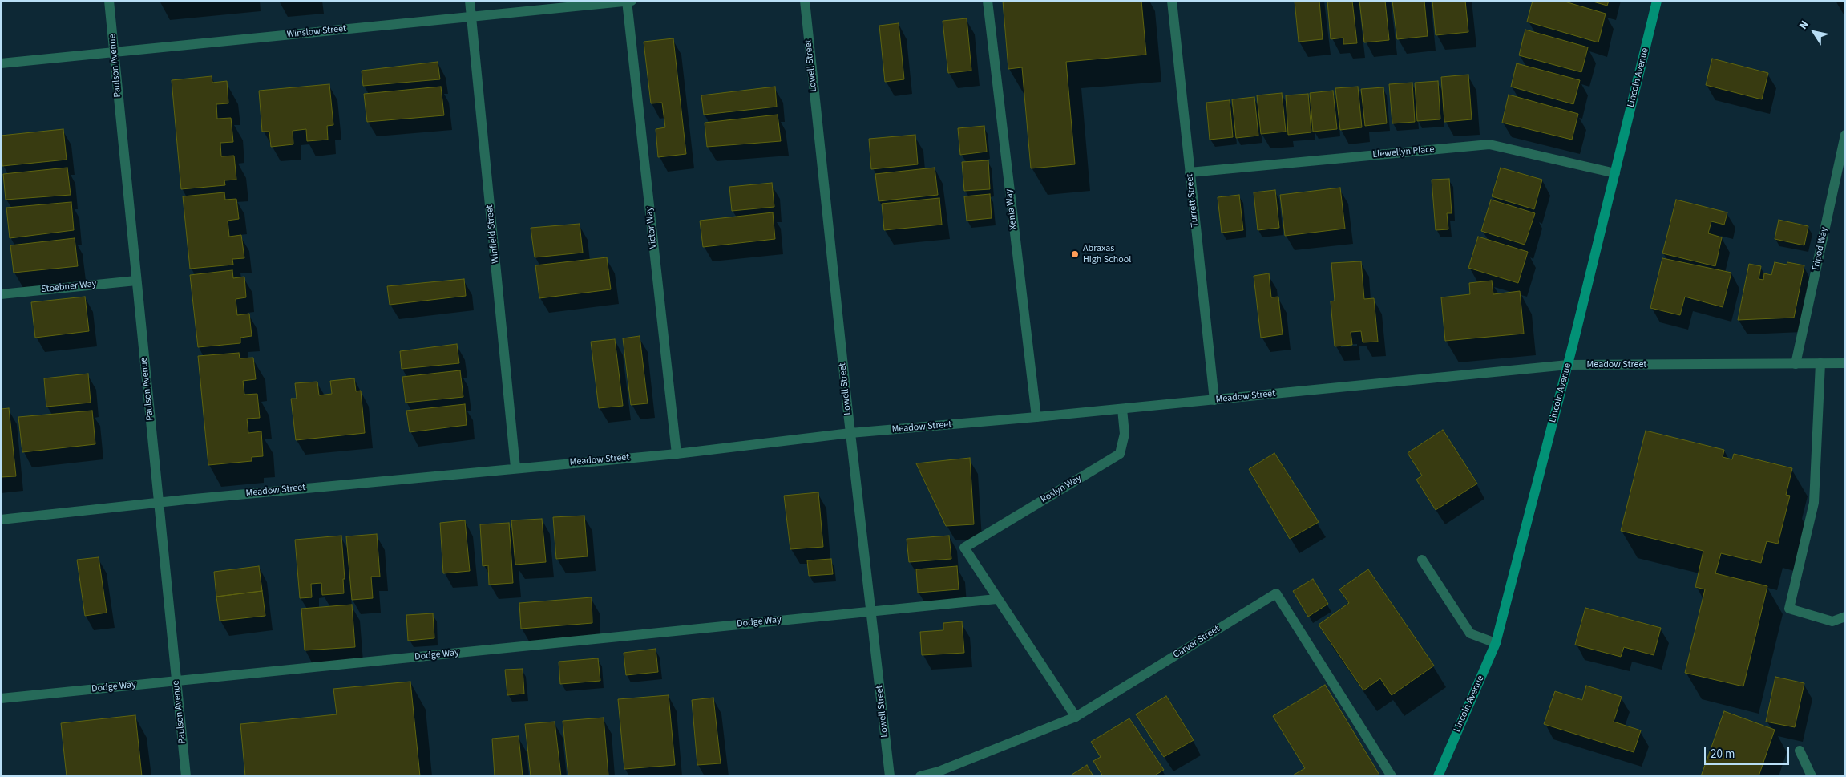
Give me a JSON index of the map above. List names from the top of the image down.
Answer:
{
  "streets": {
    "street": [
      "Winslow Street",
      "Paulson Avenue",
      "Lowell Street",
      "Lincoln Avenue",
      "Llewellyn Place",
      "Turrett Street",
      "Xenia Way",
      "Victor Way",
      "Winfield Street",
      "Tripod Way",
      "Stoebner Way",
      "Meadow Street",
      "Roslyn Way",
      "Dodge Way",
      "Carver Street"
    ]
  },
  "crossings": [
    ["Winslow Street", "Paulson Avenue"],
    ["Winslow Street", "Victor Way"],
    ["Winslow Street", "Winfield Street"],
    ["Paulson Avenue", "Stoebner Way"],
    ["Paulson Avenue", "Meadow Street"],
    ["Paulson Avenue", "Dodge Way"],
    ["Lowell Street", "Meadow Street"],
    ["Lowell Street", "Dodge Way"],
    ["Lincoln Avenue", "Llewellyn Place"],
    ["Lincoln Avenue", "Meadow Street"],
    ["Llewellyn Place", "Turrett Street"],
    ["Turrett Street", "Meadow Street"],
    ["Xenia Way", "Meadow Street"],
    ["Victor Way", "Meadow Street"],
    ["Winfield Street", "Meadow Street"],
    ["Tripod Way", "Meadow Street"],
    ["Meadow Street", "Roslyn Way"],
    ["Roslyn Way", "Dodge Way"]
  ],
  "places": ["Abraxas High School"],
  "scale_bar": "20 m",
  "north": "top left"
}
